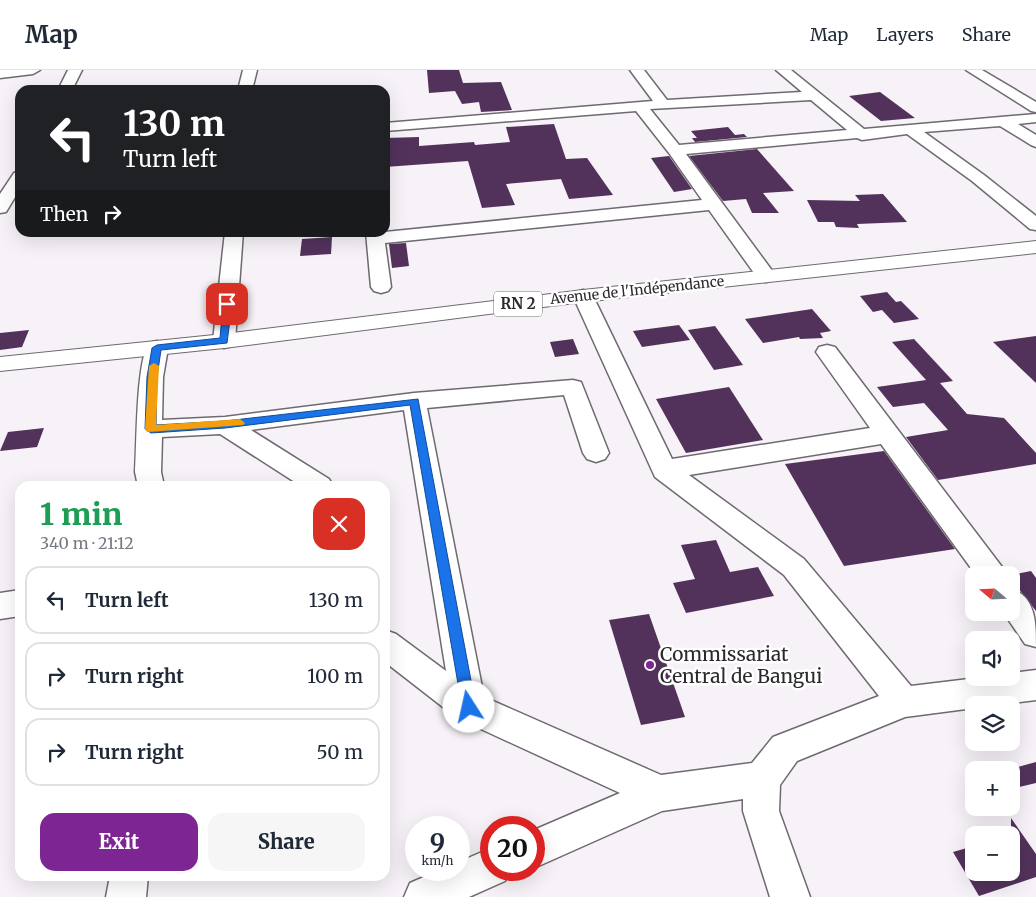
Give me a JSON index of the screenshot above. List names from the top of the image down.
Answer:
{
  "streets": {
    "main road": ["Avenue de l'Indépendance", "RN 2"]
  },
  "places": ["Commissariat Central de Bangui"],
  "north": "left",
  "page": {
    "header": "Map",
    "nav": ["Map", "Layers", "Share"],
    "turn": ["130 m", "Turn left"],
    "then": "Then",
    "heading": ["1 min", "340 m · 21:12"],
    "map_buttons": ["+", "−"],
    "list": [
      {
        "name": "Turn left",
        "value": "130 m"
      },
      {
        "name": "Turn right",
        "value": "100 m"
      },
      {
        "name": "Turn right",
        "value": "50 m"
      }
    ],
    "buttons": ["Exit", "Share"],
    "speed": "9 km/h",
    "limit": "20"
  }
}
